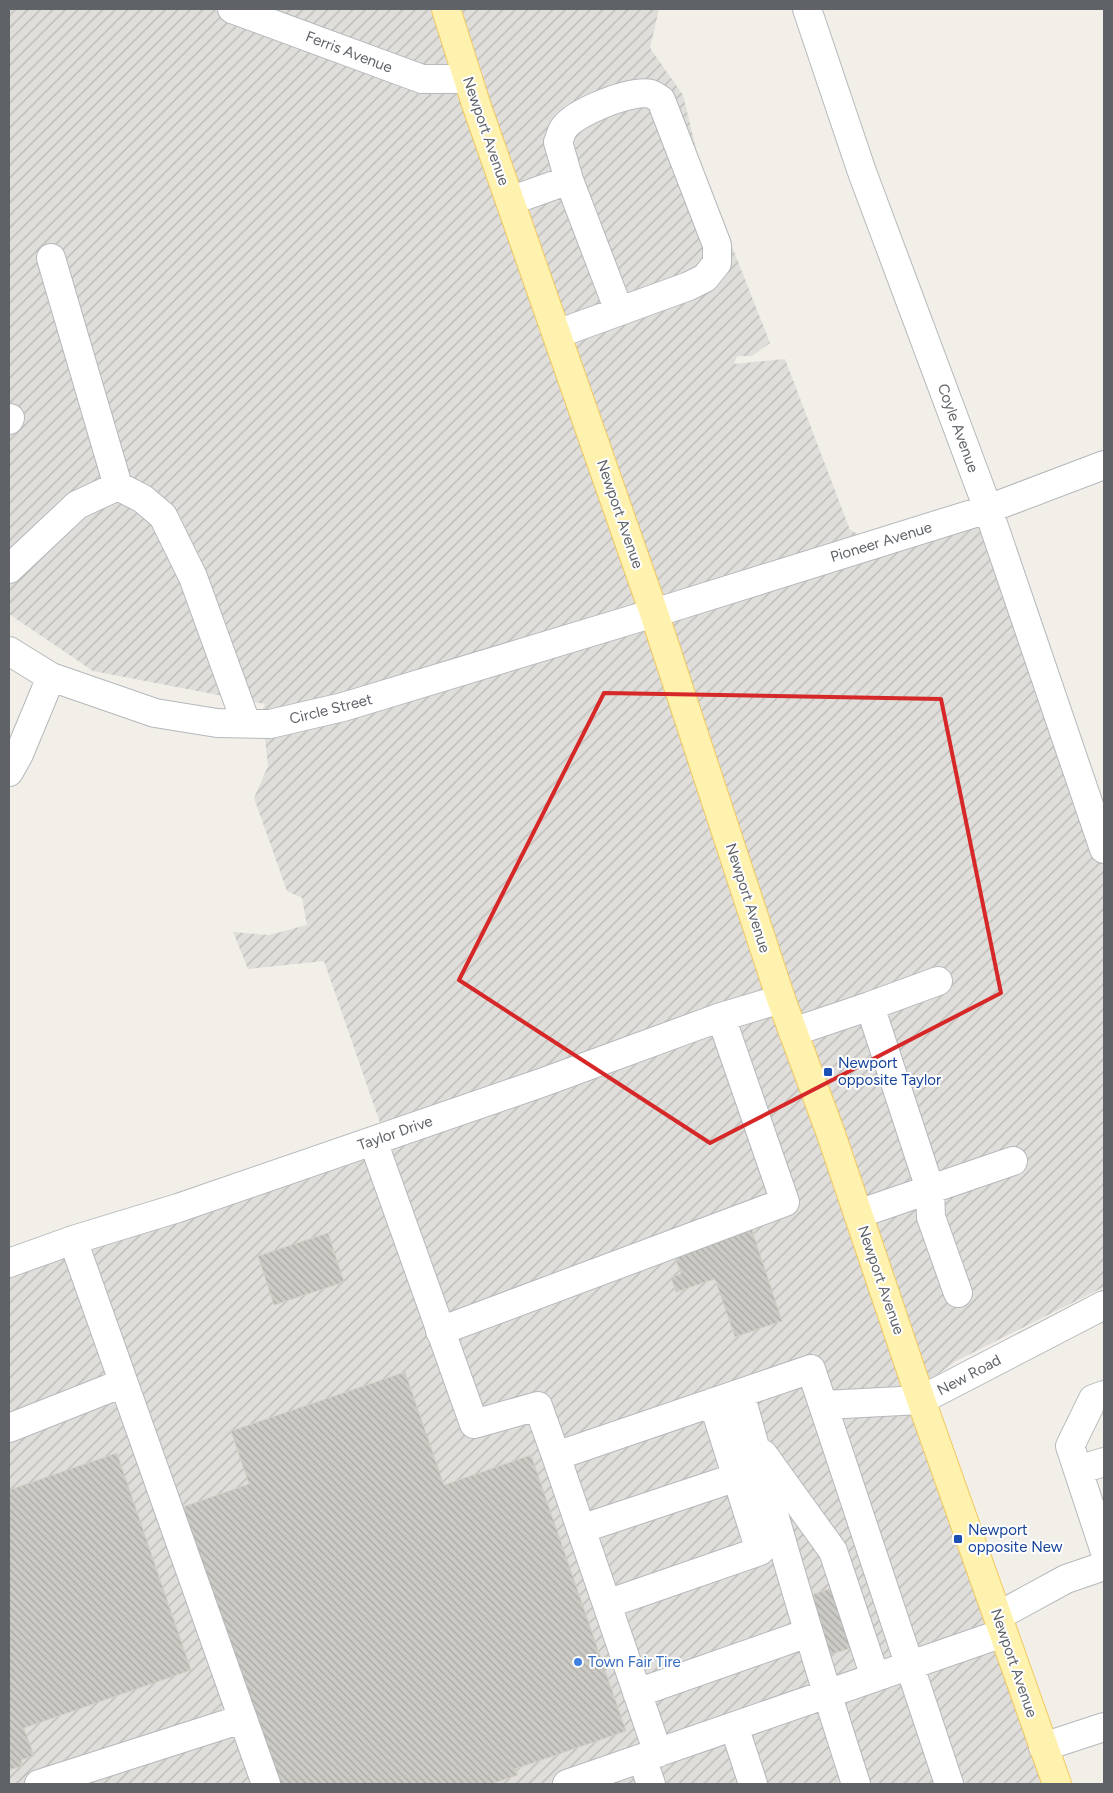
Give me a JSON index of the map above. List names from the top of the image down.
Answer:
{
  "streets": {
    "main road": ["Newport Avenue"],
    "street": [
      "Ferris Avenue",
      "Coyle Avenue",
      "Pioneer Avenue",
      "Circle Street",
      "Taylor Drive",
      "New Road"
    ]
  },
  "crossings": [
    ["Ferris Avenue", "Newport Avenue"],
    ["Newport Avenue", "Pioneer Avenue"],
    ["Newport Avenue", "Circle Street"],
    ["Newport Avenue", "Taylor Drive"],
    ["Newport Avenue", "New Road"],
    ["Coyle Avenue", "Pioneer Avenue"],
    ["Pioneer Avenue", "Circle Street"]
  ],
  "places": {
    "transit": ["Newport opposite Taylor", "Newport opposite New"],
    "other": ["Town Fair Tire"]
  }
}
